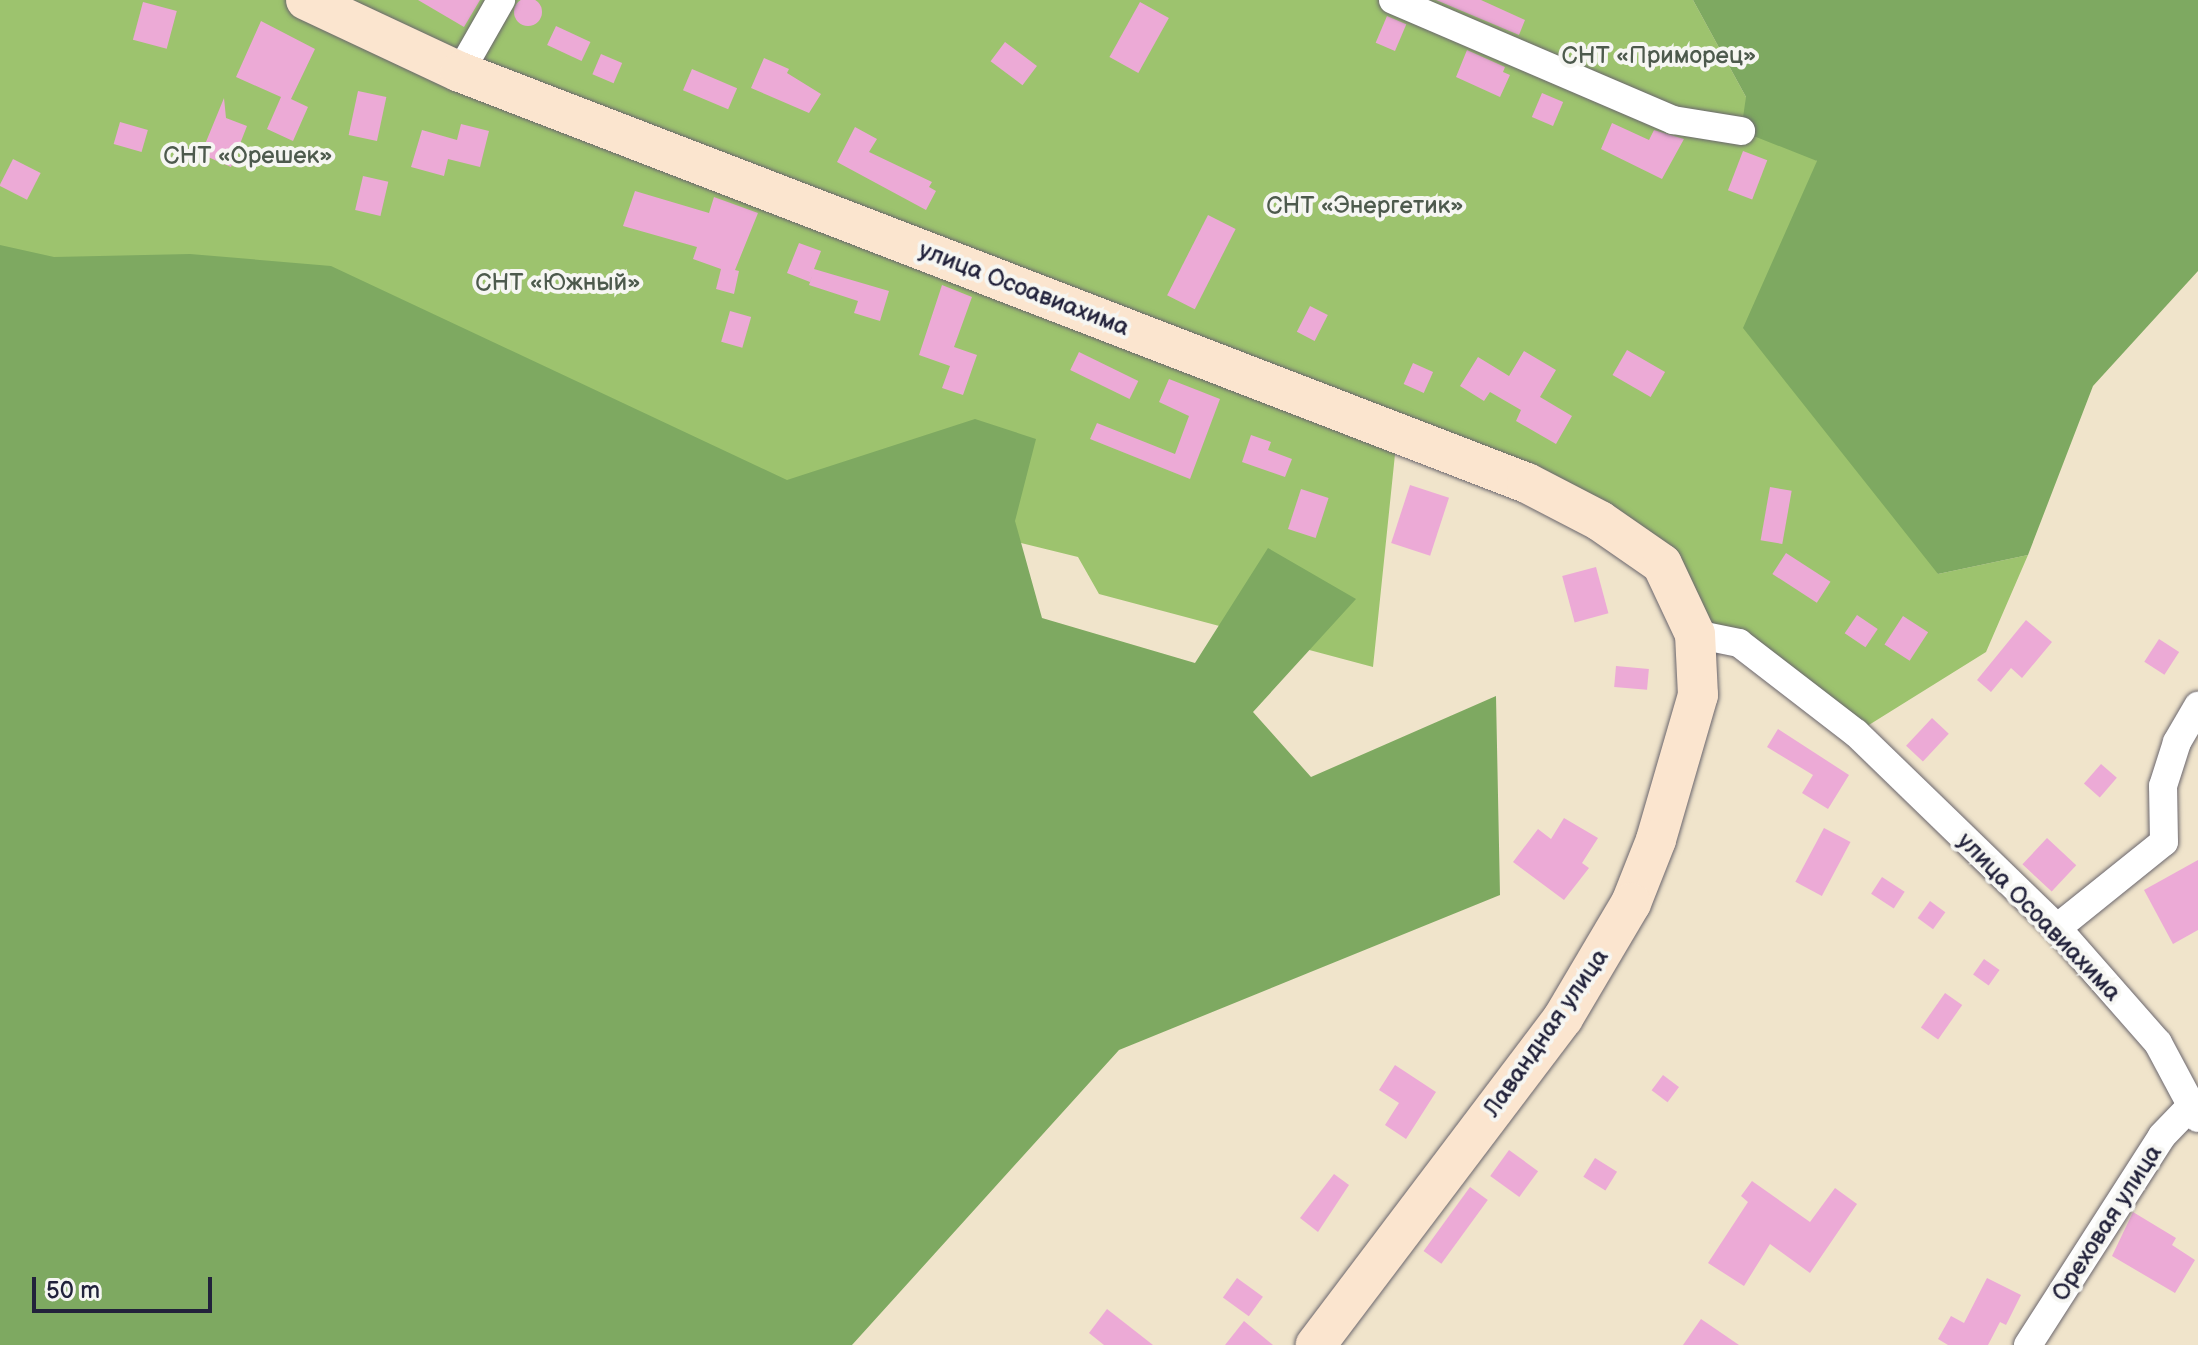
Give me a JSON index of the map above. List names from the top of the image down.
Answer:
{
  "streets": {
    "street": ["улица Осоавиахима", "Лавандная улица", "Ореховая улица"]
  },
  "crossings": [
    ["улица Осоавиахима", "Лавандная улица"],
    ["улица Осоавиахима", "Ореховая улица"]
  ],
  "parks": [
    "СНТ «Приморец»",
    "СНТ «Орешек»",
    "СНТ «Энергетик»",
    "СНТ «Южный»"
  ],
  "scale_bar": "50 m"
}
